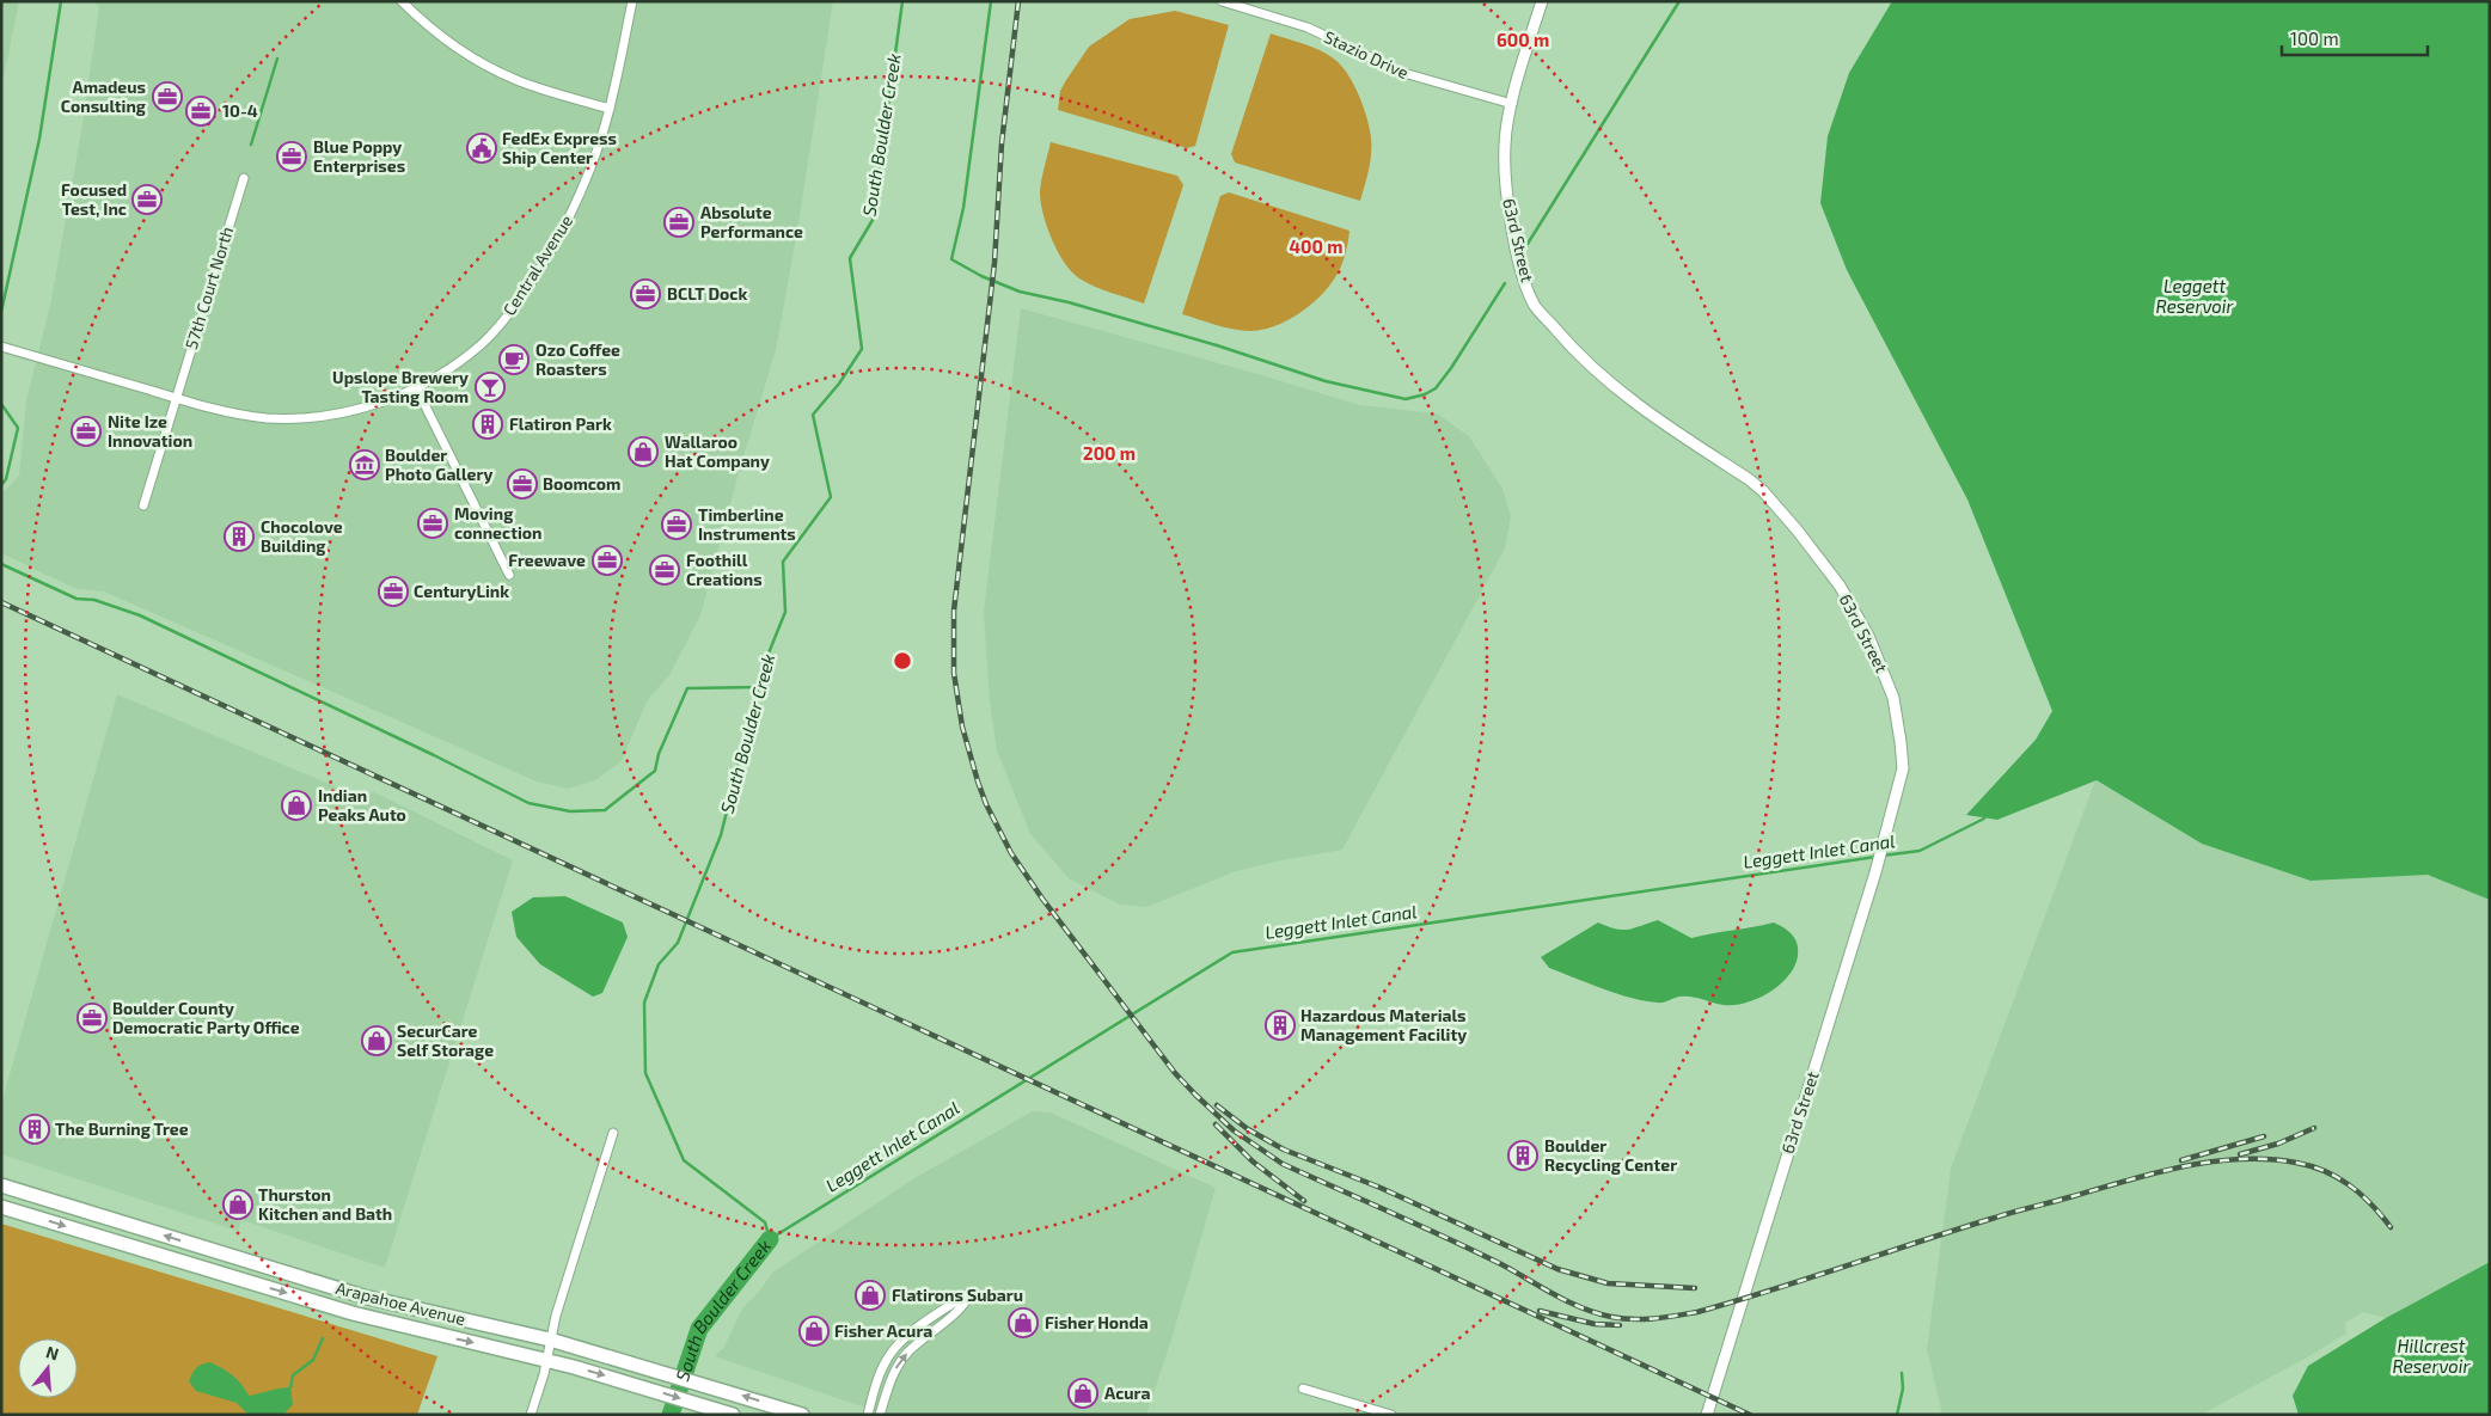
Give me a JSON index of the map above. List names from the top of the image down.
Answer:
{
  "streets": {
    "main road": ["Arapahoe Avenue"],
    "street": [
      "Stazio Drive",
      "63rd Street",
      "Central Avenue",
      "57th Court North"
    ]
  },
  "crossings": [
    ["Stazio Drive", "63rd Street"],
    ["Central Avenue", "57th Court North"]
  ],
  "water": [
    "South Boulder Creek",
    "Leggett Reservoir",
    "Leggett Inlet Canal",
    "Hillcrest Reservoir"
  ],
  "places": {
    "office": [
      "Amadeus Consulting",
      "10-4",
      "Blue Poppy Enterprises",
      "Focused Test, Inc",
      "Absolute Performance",
      "BCLT Dock",
      "Nite Ize Innovation",
      "Boomcom",
      "Moving connection",
      "Timberline Instruments",
      "Freewave",
      "Foothill Creations",
      "CenturyLink",
      "Boulder County Democratic Party Office"
    ],
    "public building": ["FedEx Express Ship Center"],
    "cafe": ["Ozo Coffee Roasters"],
    "bar": ["Upslope Brewery Tasting Room"],
    "building": [
      "Flatiron Park",
      "Chocolove Building",
      "Hazardous Materials Management Facility",
      "The Burning Tree",
      "Boulder Recycling Center"
    ],
    "shop": [
      "Wallaroo Hat Company",
      "Indian Peaks Auto",
      "SecurCare Self Storage",
      "Thurston Kitchen and Bath",
      "Flatirons Subaru",
      "Fisher Honda",
      "Fisher Acura",
      "Acura"
    ],
    "museum": ["Boulder Photo Gallery"]
  },
  "scale_bar": "100 m",
  "north": "top",
  "rings": ["600 m", "400 m", "200 m"]
}
